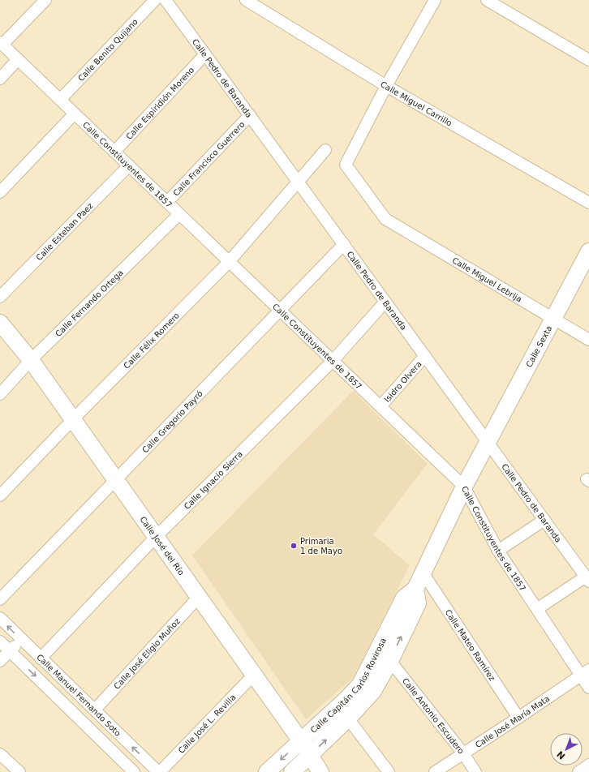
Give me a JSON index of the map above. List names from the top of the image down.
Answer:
{
  "streets": {
    "street": [
      "Calle Benito Quijano",
      "Calle Pedro de Baranda",
      "Calle Espiridión Moreno",
      "Calle Miguel Carrillo",
      "Calle Francisco Guerrero",
      "Calle Constituyentes de 1857",
      "Calle Esteban Paez",
      "Calle Miguel Lebrija",
      "Calle Fernando Ortega",
      "Calle Félix Romero",
      "Calle Sexta",
      "Isidro Olvera",
      "Calle Gregorio Payró",
      "Calle Ignacio Sierra",
      "Calle José del Río",
      "Calle Mateo Ramírez",
      "Calle José Eligio Muñoz",
      "Calle Capitán Carlos Rovirosa",
      "Calle Manuel Fernando Soto",
      "Calle Antonio Escudero",
      "Calle José María Mata",
      "Calle José L. Revilla"
    ]
  },
  "crossings": [
    ["Calle Benito Quijano", "Calle Constituyentes de 1857"],
    ["Calle Pedro de Baranda", "Calle Espiridión Moreno"],
    ["Calle Pedro de Baranda", "Calle Francisco Guerrero"],
    ["Calle Pedro de Baranda", "Calle Félix Romero"],
    ["Calle Pedro de Baranda", "Calle Sexta"],
    ["Calle Pedro de Baranda", "Isidro Olvera"],
    ["Calle Pedro de Baranda", "Calle Gregorio Payró"],
    ["Calle Pedro de Baranda", "Calle Ignacio Sierra"],
    ["Calle Pedro de Baranda", "Calle Capitán Carlos Rovirosa"],
    ["Calle Espiridión Moreno", "Calle Constituyentes de 1857"],
    ["Calle Miguel Carrillo", "Calle Miguel Lebrija"],
    ["Calle Francisco Guerrero", "Calle Constituyentes de 1857"],
    ["Calle Constituyentes de 1857", "Calle Esteban Paez"],
    ["Calle Constituyentes de 1857", "Calle Fernando Ortega"],
    ["Calle Constituyentes de 1857", "Calle Félix Romero"],
    ["Calle Constituyentes de 1857", "Isidro Olvera"],
    ["Calle Constituyentes de 1857", "Calle Gregorio Payró"],
    ["Calle Constituyentes de 1857", "Calle Ignacio Sierra"],
    ["Calle Constituyentes de 1857", "Calle Capitán Carlos Rovirosa"],
    ["Calle Constituyentes de 1857", "Calle José María Mata"],
    ["Calle Miguel Lebrija", "Calle Sexta"],
    ["Calle Fernando Ortega", "Calle José del Río"],
    ["Calle Félix Romero", "Calle José del Río"],
    ["Calle Sexta", "Calle Capitán Carlos Rovirosa"],
    ["Calle Gregorio Payró", "Calle José del Río"],
    ["Calle Ignacio Sierra", "Calle José del Río"],
    ["Calle Ignacio Sierra", "Calle Manuel Fernando Soto"],
    ["Calle José del Río", "Calle José Eligio Muñoz"],
    ["Calle José del Río", "Calle Capitán Carlos Rovirosa"],
    ["Calle José del Río", "Calle José L. Revilla"],
    ["Calle Mateo Ramírez", "Calle Capitán Carlos Rovirosa"],
    ["Calle Mateo Ramírez", "Calle José María Mata"],
    ["Calle José Eligio Muñoz", "Calle Manuel Fernando Soto"],
    ["Calle Capitán Carlos Rovirosa", "Calle Antonio Escudero"],
    ["Calle Manuel Fernando Soto", "Calle José L. Revilla"],
    ["Calle Antonio Escudero", "Calle José María Mata"]
  ],
  "places": ["Primaria 1 de Mayo"],
  "north": "bottom left"
}
